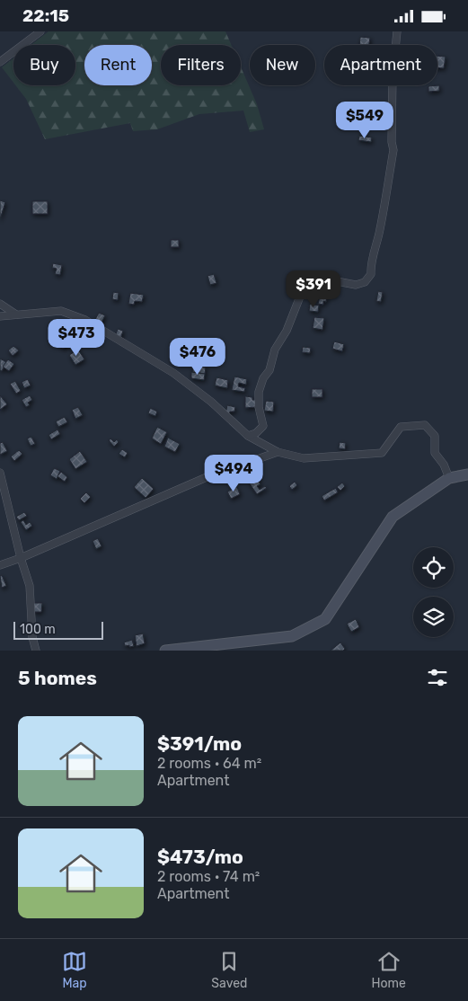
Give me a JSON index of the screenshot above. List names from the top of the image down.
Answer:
{
  "scale_bar": "100 m",
  "page": {
    "status": "22:15",
    "chip": [
      "Buy",
      "Rent",
      "Filters",
      "New",
      "Apartment"
    ],
    "price": [
      "$549",
      "$391",
      "$473",
      "$476",
      "$494"
    ],
    "scale": "100 m",
    "heading": "5 homes",
    "list": [
      {
        "name": "$391/mo",
        "note": "2 rooms · 64 m² · Apartment"
      },
      {
        "name": "$473/mo",
        "note": "2 rooms · 74 m² · Apartment"
      }
    ],
    "tabs": ["Map", "Saved", "Home"]
  }
}
